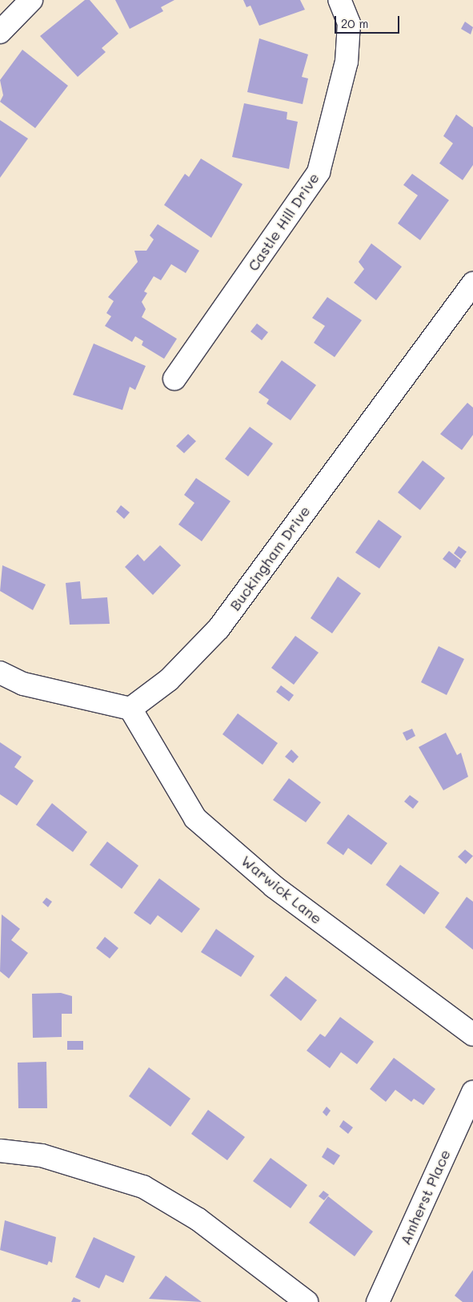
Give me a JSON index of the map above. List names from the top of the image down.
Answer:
{
  "streets": {
    "street": [
      "Castle Hill Drive",
      "Buckingham Drive",
      "Warwick Lane",
      "Amherst Place"
    ]
  },
  "crossings": [
    ["Buckingham Drive", "Warwick Lane"]
  ],
  "scale_bar": "20 m"
}
